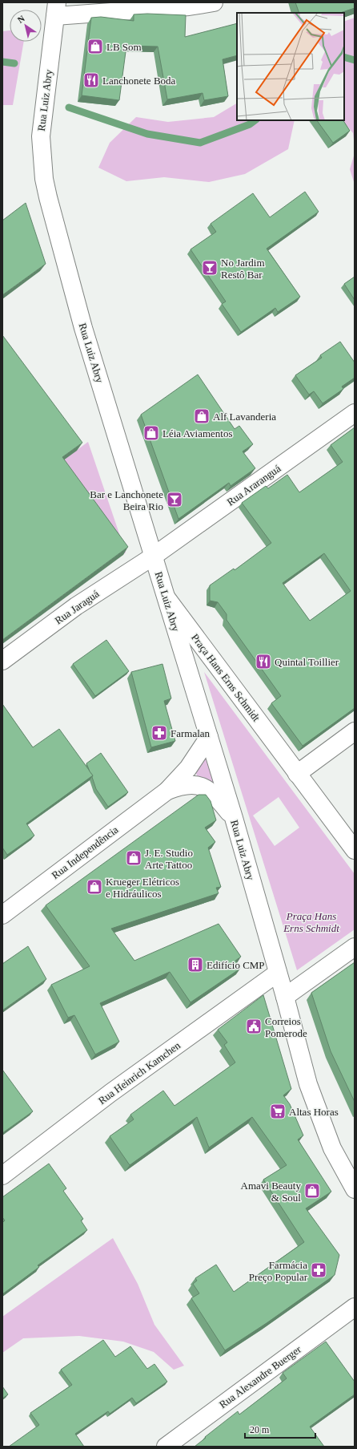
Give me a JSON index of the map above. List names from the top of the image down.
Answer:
{
  "streets": {
    "street": [
      "Rua Luiz Abry",
      "Rua Araranguá",
      "Rua Jaraguá",
      "Praça Hans Erns Schmidt",
      "Rua Independência",
      "Rua Heinrich Kamchen",
      "Rua Alexandre Buerger"
    ]
  },
  "crossings": [
    ["Rua Luiz Abry", "Rua Araranguá"],
    ["Rua Luiz Abry", "Rua Jaraguá"],
    ["Rua Luiz Abry", "Praça Hans Erns Schmidt"],
    ["Rua Luiz Abry", "Rua Independência"],
    ["Rua Luiz Abry", "Rua Heinrich Kamchen"],
    ["Rua Araranguá", "Rua Jaraguá"]
  ],
  "parks": ["Praça Hans Erns Schmidt"],
  "places": {
    "shop": [
      "LB Som",
      "Alf Lavanderia",
      "Léia Aviamentos",
      "J. E. Studio Arte Tattoo",
      "Krueger Elétricos e Hidráulicos",
      "Amavi Beauty & Soul"
    ],
    "restaurant": ["Lanchonete Boda", "Quintal Toillier"],
    "bar": ["No Jardim Restô Bar", "Bar e Lanchonete Beira Rio"],
    "pharmacy": ["Farmalan", "Farmácia Preço Popular"],
    "building": ["Edifício CMP"],
    "public building": ["Correios Pomerode"],
    "supermarket": ["Altas Horas"]
  },
  "scale_bar": "20 m",
  "north": "top left"
}
